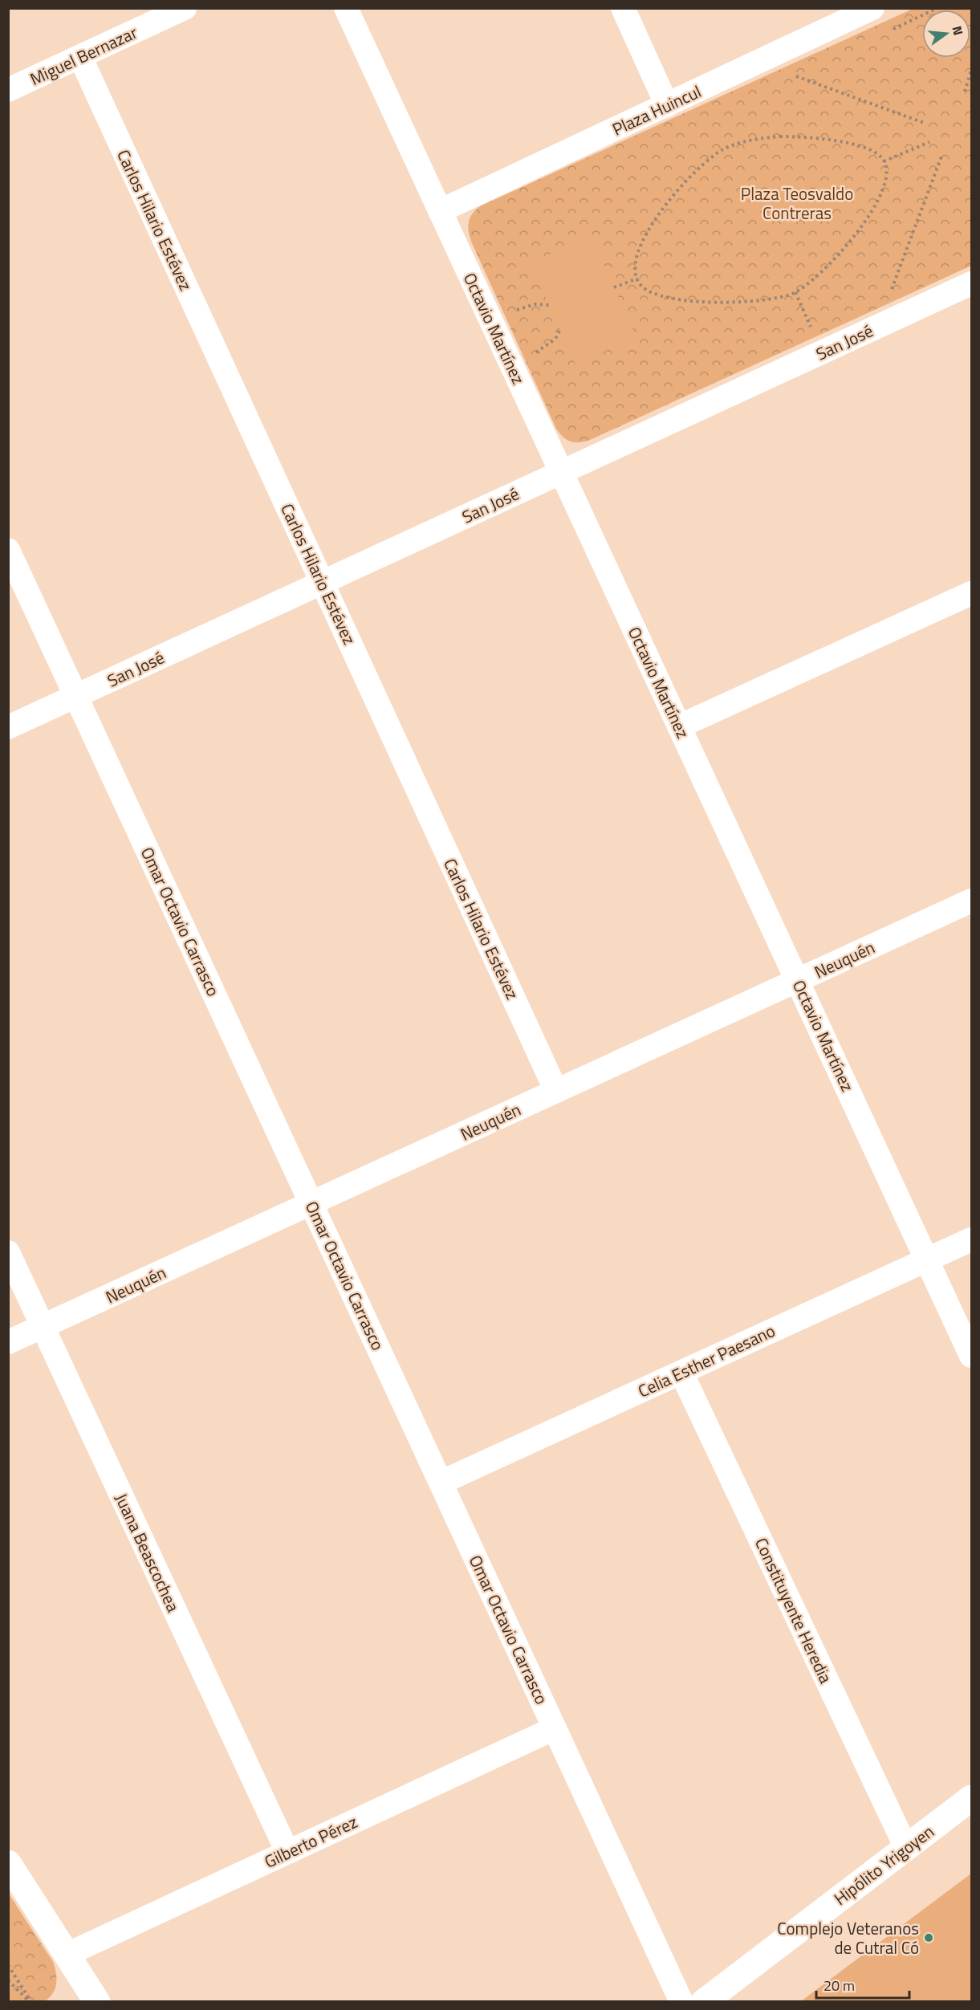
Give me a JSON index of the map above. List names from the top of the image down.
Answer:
{
  "streets": {
    "street": [
      "Miguel Bernazar",
      "Plaza Huincul",
      "Carlos Hilario Estévez",
      "Octavio Martínez",
      "San José",
      "Omar Octavio Carrasco",
      "Neuquén",
      "Celia Esther Paesano",
      "Juana Beascochea",
      "Constituyente Heredia",
      "Gilberto Pérez",
      "Hipólito Yrigoyen"
    ]
  },
  "crossings": [
    ["Miguel Bernazar", "Carlos Hilario Estévez"],
    ["Plaza Huincul", "Octavio Martínez"],
    ["Carlos Hilario Estévez", "San José"],
    ["Carlos Hilario Estévez", "Neuquén"],
    ["Octavio Martínez", "San José"],
    ["Octavio Martínez", "Neuquén"],
    ["Octavio Martínez", "Celia Esther Paesano"],
    ["San José", "Omar Octavio Carrasco"],
    ["Omar Octavio Carrasco", "Neuquén"],
    ["Omar Octavio Carrasco", "Celia Esther Paesano"],
    ["Omar Octavio Carrasco", "Gilberto Pérez"],
    ["Neuquén", "Juana Beascochea"],
    ["Celia Esther Paesano", "Constituyente Heredia"],
    ["Juana Beascochea", "Gilberto Pérez"],
    ["Constituyente Heredia", "Hipólito Yrigoyen"]
  ],
  "parks": ["Plaza Teosvaldo Contreras"],
  "places": ["Complejo Veteranos de Cutral Có"],
  "scale_bar": "20 m",
  "north": "right"
}
